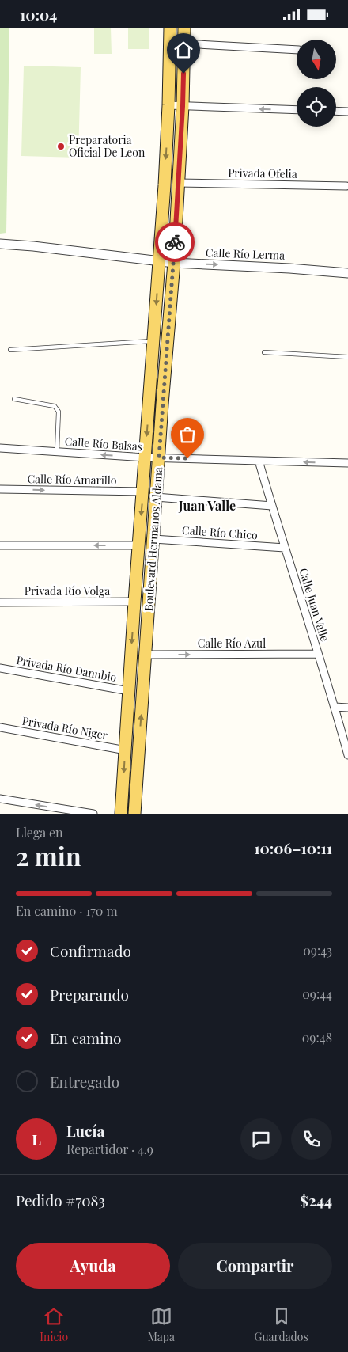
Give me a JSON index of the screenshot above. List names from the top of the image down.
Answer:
{
  "streets": {
    "main road": ["Boulevard Hermanos Aldama"],
    "street": [
      "Privada Ofelia",
      "Calle Río Lerma",
      "Calle Río Balsas",
      "Calle Río Amarillo",
      "Calle Río Chico",
      "Privada Río Volga",
      "Calle Juan Valle",
      "Calle Río Azul",
      "Privada Río Danubio",
      "Privada Río Niger"
    ]
  },
  "crossings": [
    ["Privada Ofelia", "Boulevard Hermanos Aldama"],
    ["Calle Río Lerma", "Boulevard Hermanos Aldama"],
    ["Calle Río Balsas", "Boulevard Hermanos Aldama"],
    ["Calle Río Balsas", "Calle Juan Valle"],
    ["Calle Río Amarillo", "Boulevard Hermanos Aldama"],
    ["Calle Río Chico", "Boulevard Hermanos Aldama"],
    ["Calle Río Chico", "Calle Juan Valle"],
    ["Boulevard Hermanos Aldama", "Privada Río Volga"],
    ["Boulevard Hermanos Aldama", "Calle Río Azul"],
    ["Boulevard Hermanos Aldama", "Privada Río Danubio"],
    ["Boulevard Hermanos Aldama", "Privada Río Niger"],
    ["Calle Juan Valle", "Calle Río Azul"]
  ],
  "one_way": ["Calle Río Lerma", "Calle Río Balsas", "Calle Río Azul"],
  "districts": ["Juan Valle"],
  "places": ["Preparatoria Oficial De Leon"],
  "north": "bottom",
  "page": {
    "status": "10:04",
    "heading": ["2 min", "Llega en", "10:06–10:11"],
    "panel": [
      "Lucía",
      "Repartidor · 4.9",
      "Pedido #7083",
      "$244"
    ],
    "bar": "En camino · 170 m",
    "list": [
      ["Confirmado", "09:43"],
      ["Preparando", "09:44"],
      ["En camino", "09:48"],
      "Entregado"
    ],
    "round": "L",
    "buttons": ["Ayuda", "Compartir"],
    "tabs": ["Inicio", "Mapa", "Guardados"]
  }
}
